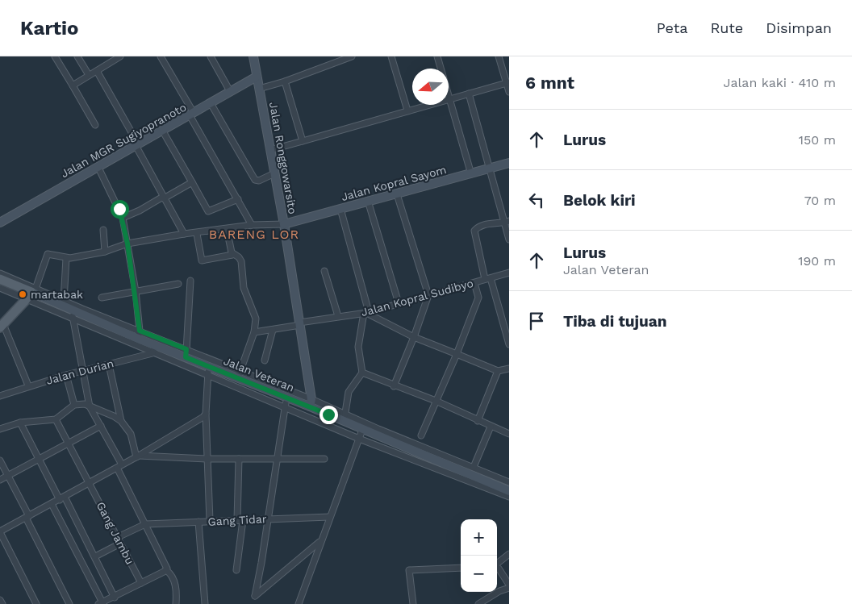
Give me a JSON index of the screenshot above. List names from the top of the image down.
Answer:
{
  "streets": {
    "main road": ["Jalan Veteran"],
    "street": [
      "Jalan MGR Sugiyopranoto",
      "Jalan Ronggowarsito",
      "Jalan Kopral Sayom",
      "Jalan Kopral Sudibyo",
      "Jalan Durian",
      "Gang Tidar",
      "Gang Jambu"
    ]
  },
  "crossings": [
    ["Jalan MGR Sugiyopranoto", "Jalan Ronggowarsito"],
    ["Jalan Ronggowarsito", "Jalan Kopral Sayom"],
    ["Jalan Ronggowarsito", "Jalan Kopral Sudibyo"],
    ["Jalan Ronggowarsito", "Jalan Veteran"],
    ["Jalan Durian", "Jalan Veteran"]
  ],
  "districts": ["BARENG LOR"],
  "places": ["martabak"],
  "north": "left",
  "page": {
    "header": "Kartio",
    "nav": ["Peta", "Rute", "Disimpan"],
    "heading": ["6 mnt", "Jalan kaki · 410 m"],
    "list": [
      ["Lurus", "150 m"],
      ["Belok kiri", "70 m"],
      ["Lurus", "Jalan Veteran", "190 m"],
      "Tiba di tujuan"
    ],
    "map_buttons": ["+", "−"]
  }
}
